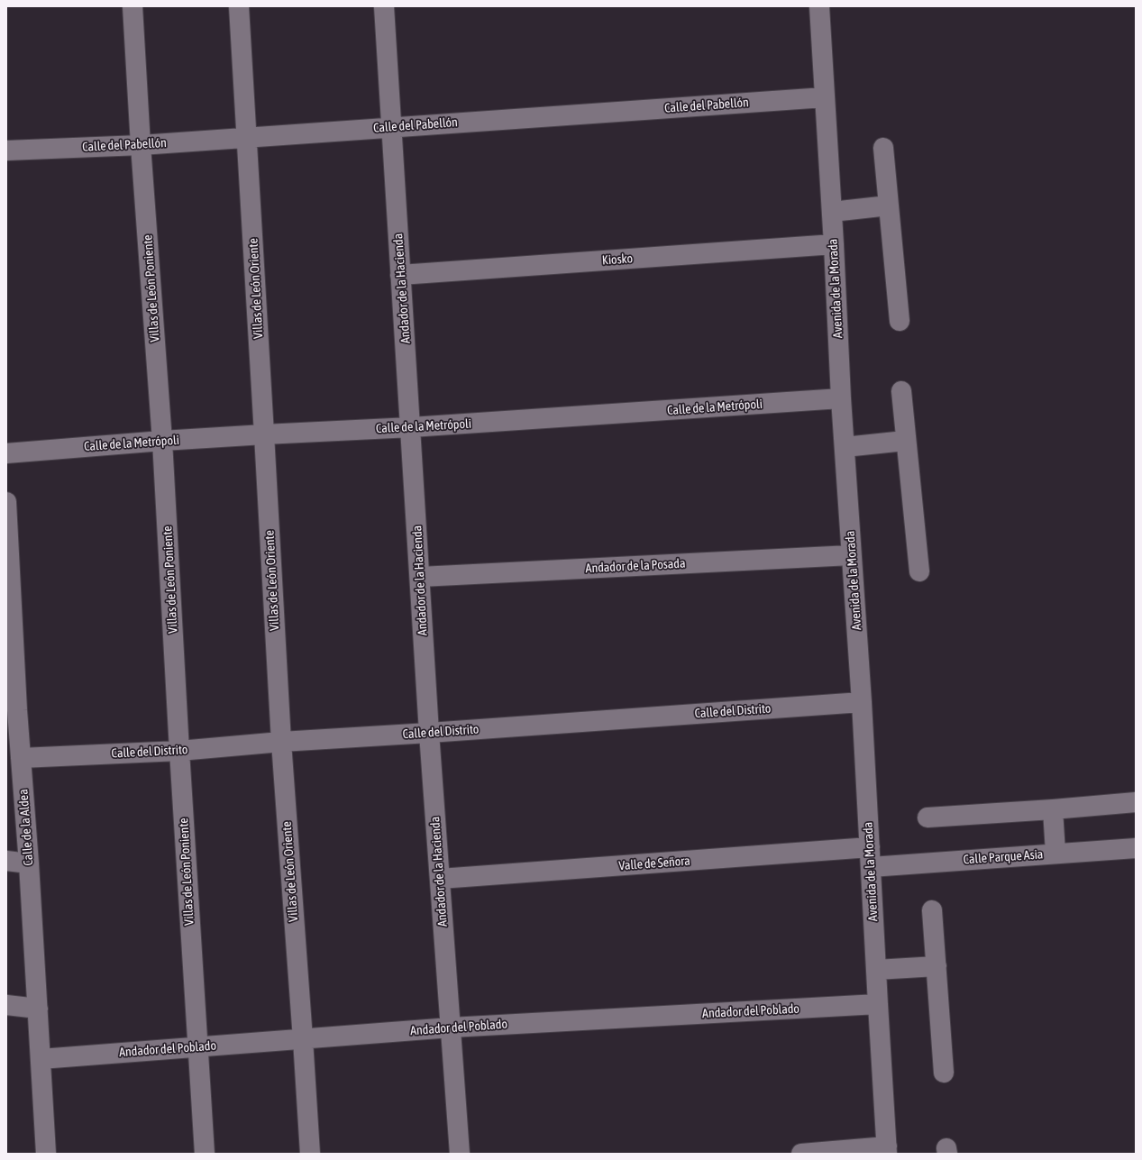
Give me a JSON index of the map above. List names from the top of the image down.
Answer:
{
  "streets": {
    "street": [
      "Calle del Pabellón",
      "Kiosko",
      "Villas de León Poniente",
      "Villas de León Oriente",
      "Andador de la Hacienda",
      "Avenida de la Morada",
      "Calle de la Metrópoli",
      "Andador de la Posada",
      "Calle del Distrito",
      "Calle de la Aldea",
      "Calle Parque Asia",
      "Valle de Señora",
      "Andador del Poblado"
    ]
  },
  "crossings": [
    ["Calle del Pabellón", "Villas de León Poniente"],
    ["Calle del Pabellón", "Villas de León Oriente"],
    ["Calle del Pabellón", "Andador de la Hacienda"],
    ["Calle del Pabellón", "Avenida de la Morada"],
    ["Kiosko", "Andador de la Hacienda"],
    ["Kiosko", "Avenida de la Morada"],
    ["Villas de León Poniente", "Calle de la Metrópoli"],
    ["Villas de León Poniente", "Calle del Distrito"],
    ["Villas de León Poniente", "Andador del Poblado"],
    ["Villas de León Oriente", "Calle de la Metrópoli"],
    ["Villas de León Oriente", "Calle del Distrito"],
    ["Villas de León Oriente", "Andador del Poblado"],
    ["Andador de la Hacienda", "Calle de la Metrópoli"],
    ["Andador de la Hacienda", "Andador de la Posada"],
    ["Andador de la Hacienda", "Calle del Distrito"],
    ["Andador de la Hacienda", "Valle de Señora"],
    ["Andador de la Hacienda", "Andador del Poblado"],
    ["Avenida de la Morada", "Calle de la Metrópoli"],
    ["Avenida de la Morada", "Andador de la Posada"],
    ["Avenida de la Morada", "Calle del Distrito"],
    ["Avenida de la Morada", "Calle Parque Asia"],
    ["Avenida de la Morada", "Valle de Señora"],
    ["Avenida de la Morada", "Andador del Poblado"],
    ["Calle del Distrito", "Calle de la Aldea"],
    ["Calle de la Aldea", "Andador del Poblado"]
  ]
}
